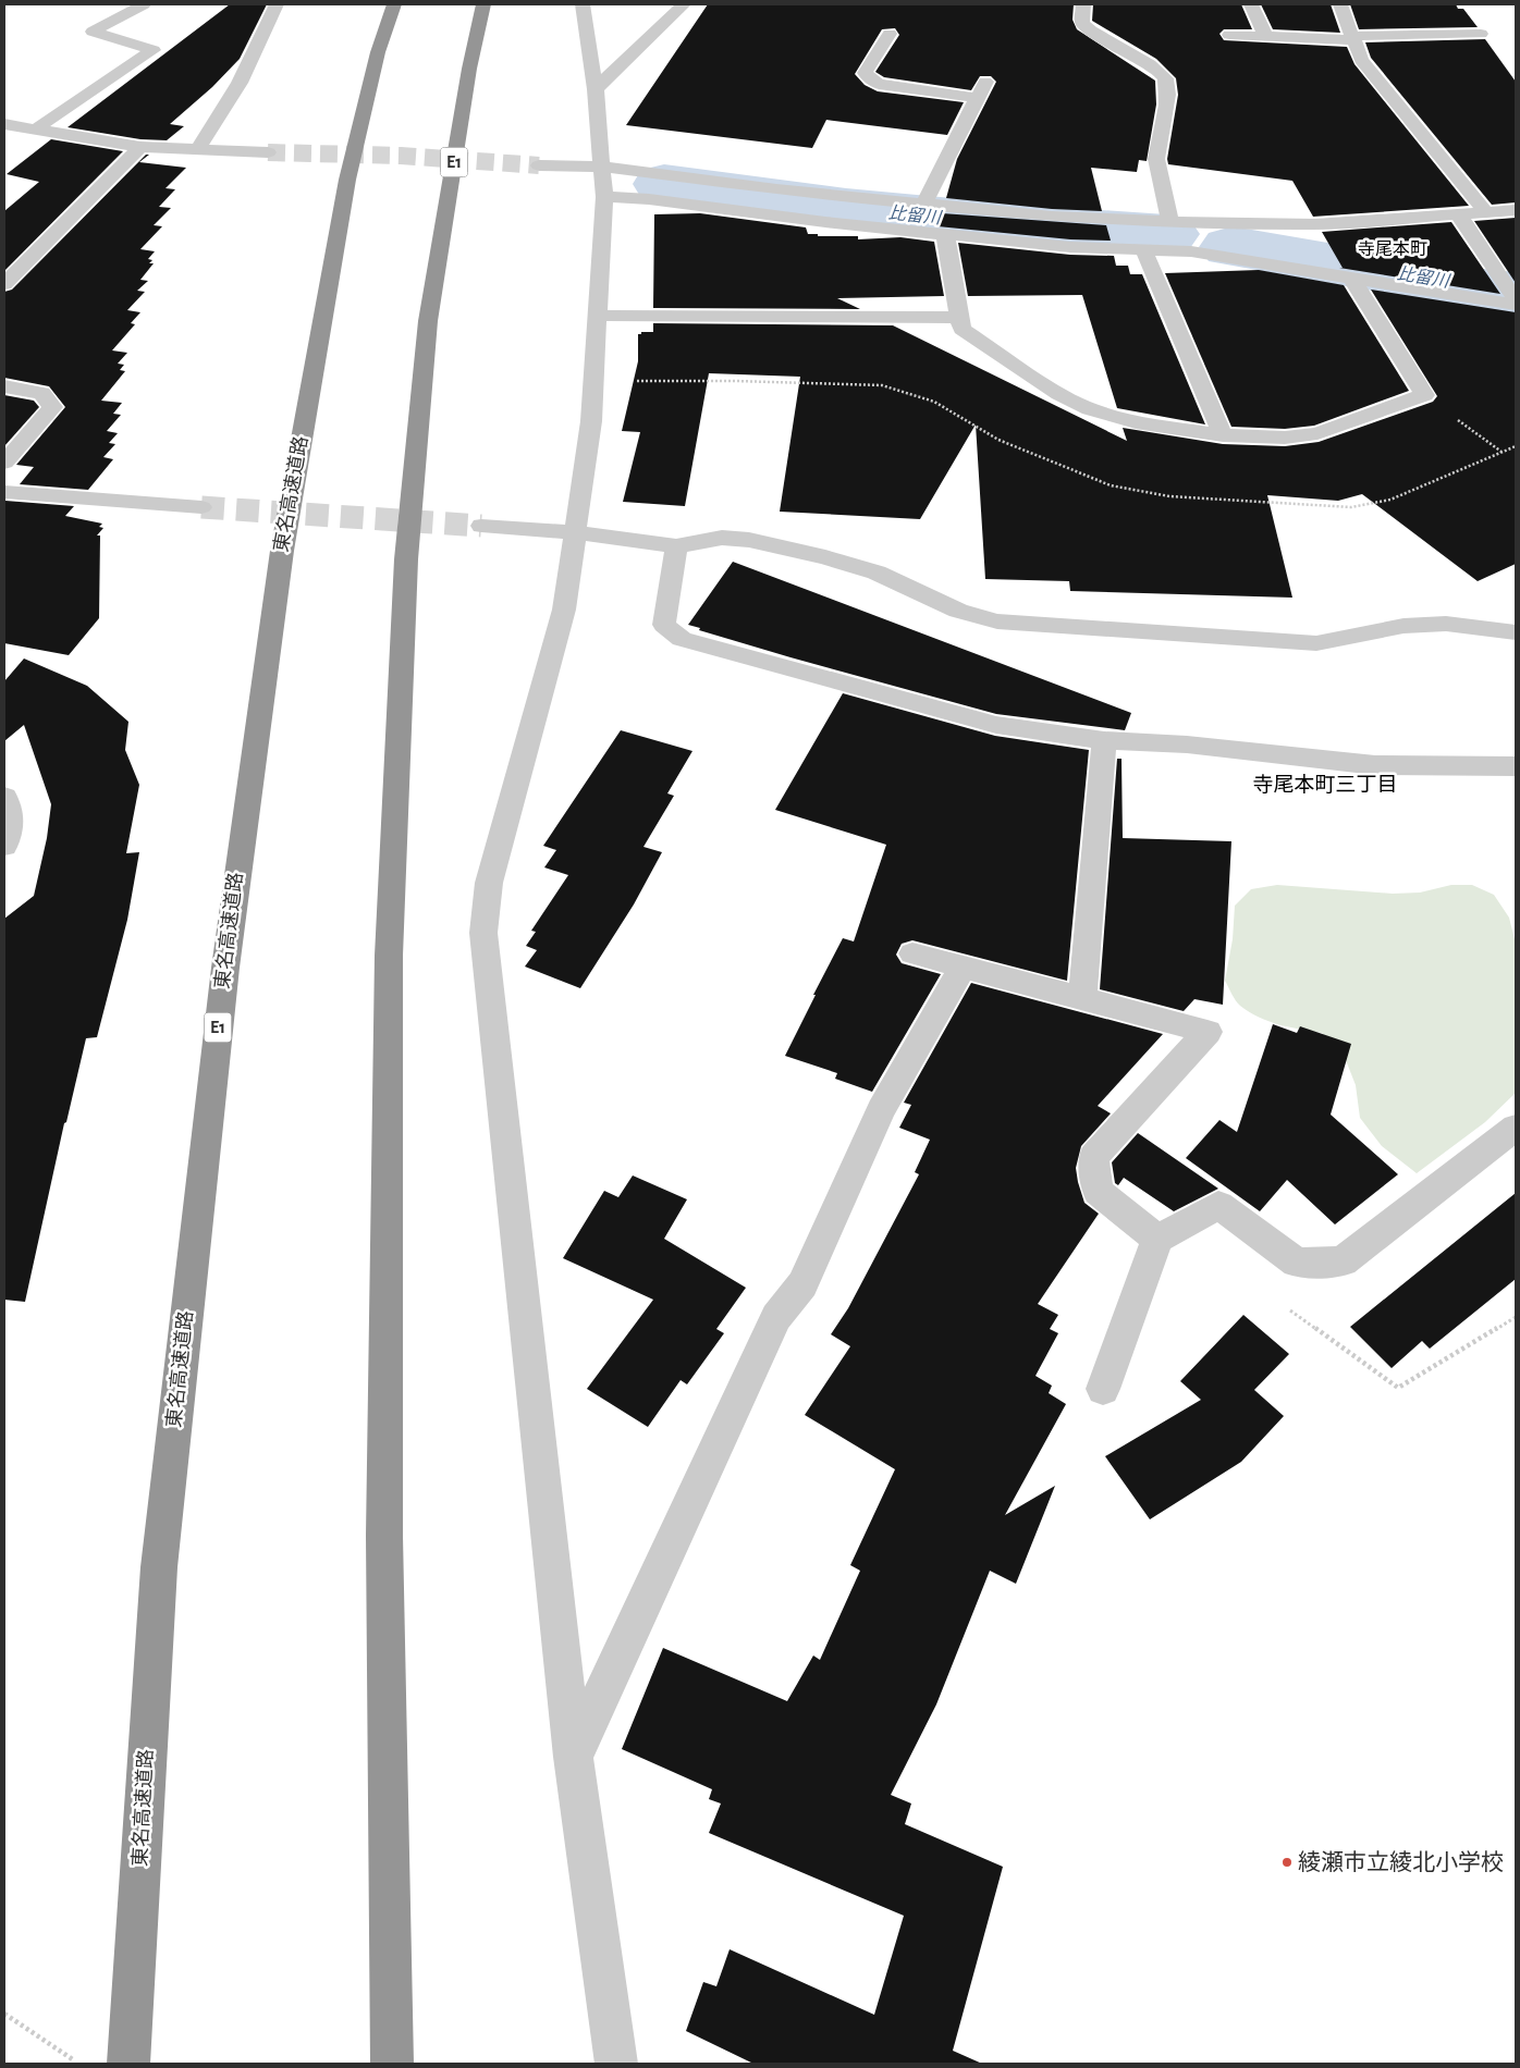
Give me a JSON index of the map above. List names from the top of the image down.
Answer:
{
  "streets": {
    "highway": ["E1", "東名高速道路"]
  },
  "districts": ["寺尾本町", "寺尾本町三丁目"],
  "water": ["比留川"],
  "places": ["綾瀬市立綾北小学校"]
}
